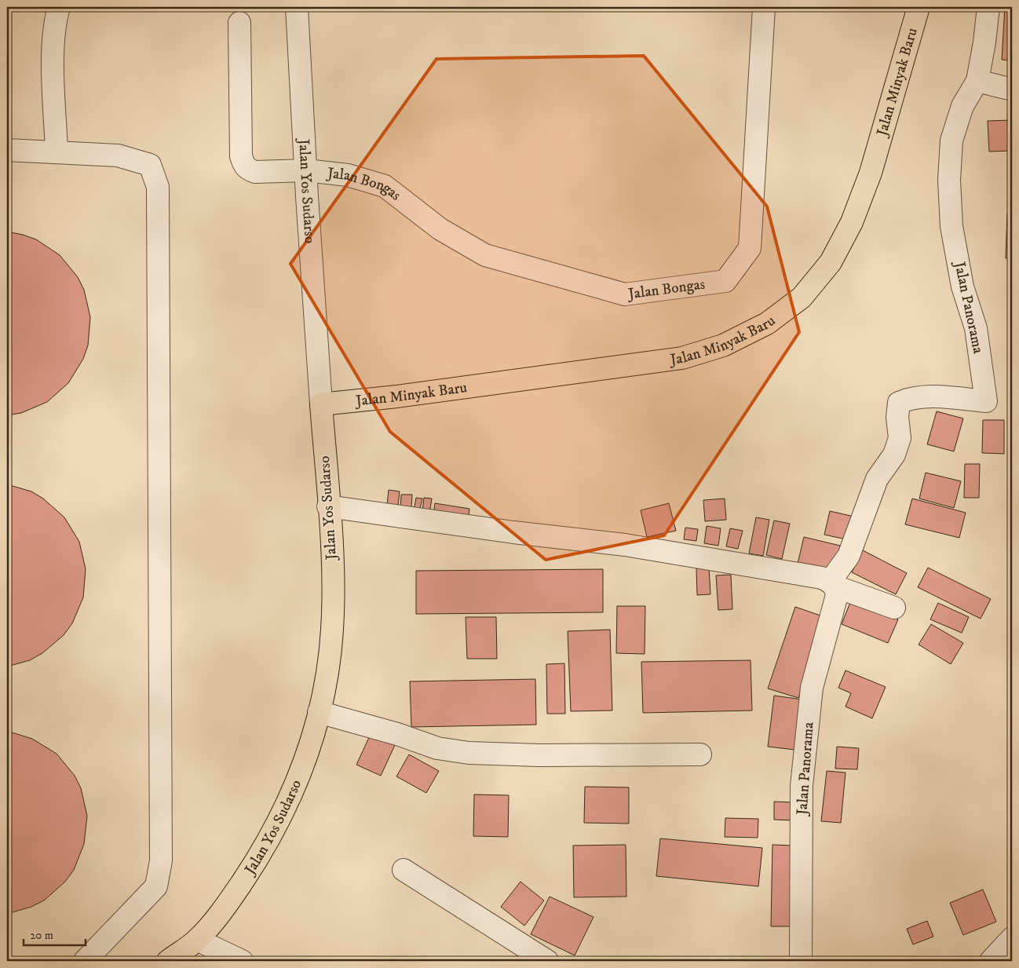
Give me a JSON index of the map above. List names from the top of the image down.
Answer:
{
  "streets": {
    "main road": ["Jalan Minyak Baru", "Jalan Yos Sudarso"],
    "street": ["Jalan Bongas", "Jalan Panorama"]
  },
  "crossings": [
    ["Jalan Minyak Baru", "Jalan Yos Sudarso"],
    ["Jalan Bongas", "Jalan Yos Sudarso"]
  ],
  "scale_bar": "20 m"
}
